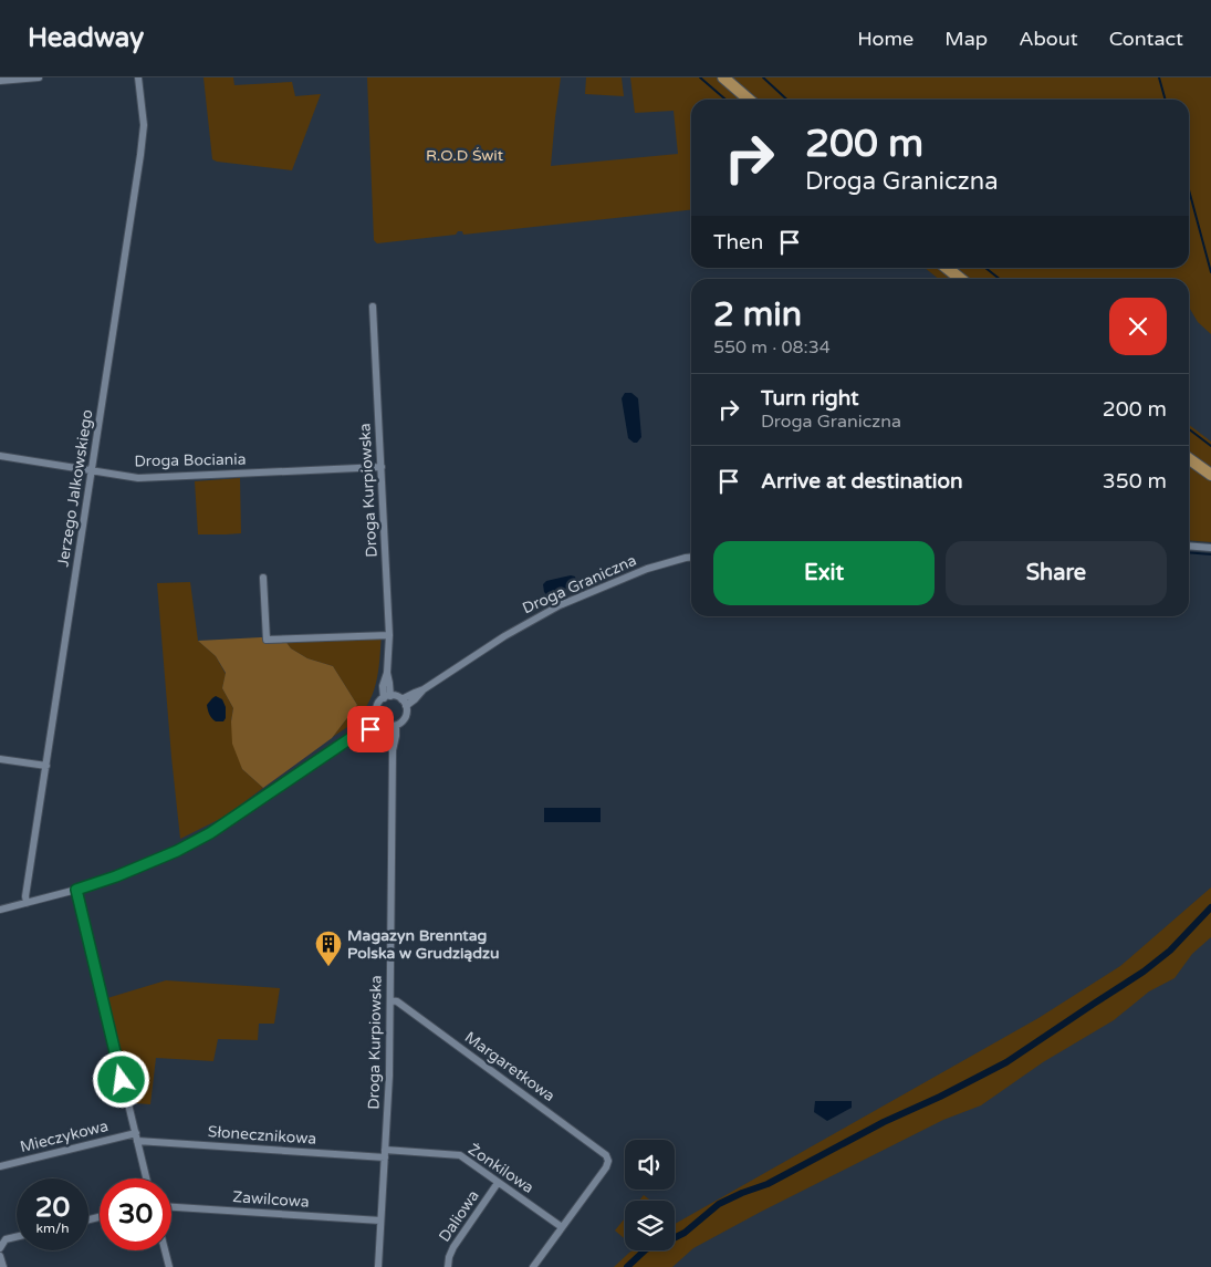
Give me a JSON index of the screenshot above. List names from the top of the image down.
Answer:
{
  "streets": {
    "street": [
      "Droga Bociania",
      "Jerzego Jalkowskiego",
      "Droga Kurpiowska",
      "Droga Graniczna",
      "Margaretkowa",
      "Słonecznikowa",
      "Mieczykowa",
      "Żonkilowa",
      "Zawilcowa",
      "Daliowa"
    ]
  },
  "crossings": [
    ["Droga Bociania", "Jerzego Jalkowskiego"],
    ["Droga Bociania", "Droga Kurpiowska"],
    ["Droga Kurpiowska", "Droga Graniczna"],
    ["Droga Kurpiowska", "Margaretkowa"],
    ["Droga Kurpiowska", "Słonecznikowa"],
    ["Droga Kurpiowska", "Żonkilowa"],
    ["Droga Kurpiowska", "Zawilcowa"],
    ["Margaretkowa", "Żonkilowa"],
    ["Słonecznikowa", "Mieczykowa"],
    ["Słonecznikowa", "Żonkilowa"],
    ["Żonkilowa", "Daliowa"]
  ],
  "parks": ["R.O.D Świt"],
  "places": {
    "building": ["Magazyn Brenntag Polska w Grudziądzu"]
  },
  "page": {
    "header": "Headway",
    "nav": [
      "Home",
      "Map",
      "About",
      "Contact"
    ],
    "turn": ["200 m", "Droga Graniczna"],
    "then": "Then",
    "heading": ["2 min", "550 m · 08:34"],
    "list": [
      {
        "name": "Turn right",
        "note": "Droga Graniczna",
        "value": "200 m"
      },
      {
        "name": "Arrive at destination",
        "value": "350 m"
      }
    ],
    "buttons": ["Exit", "Share"],
    "speed": "20 km/h",
    "limit": "30"
  }
}
